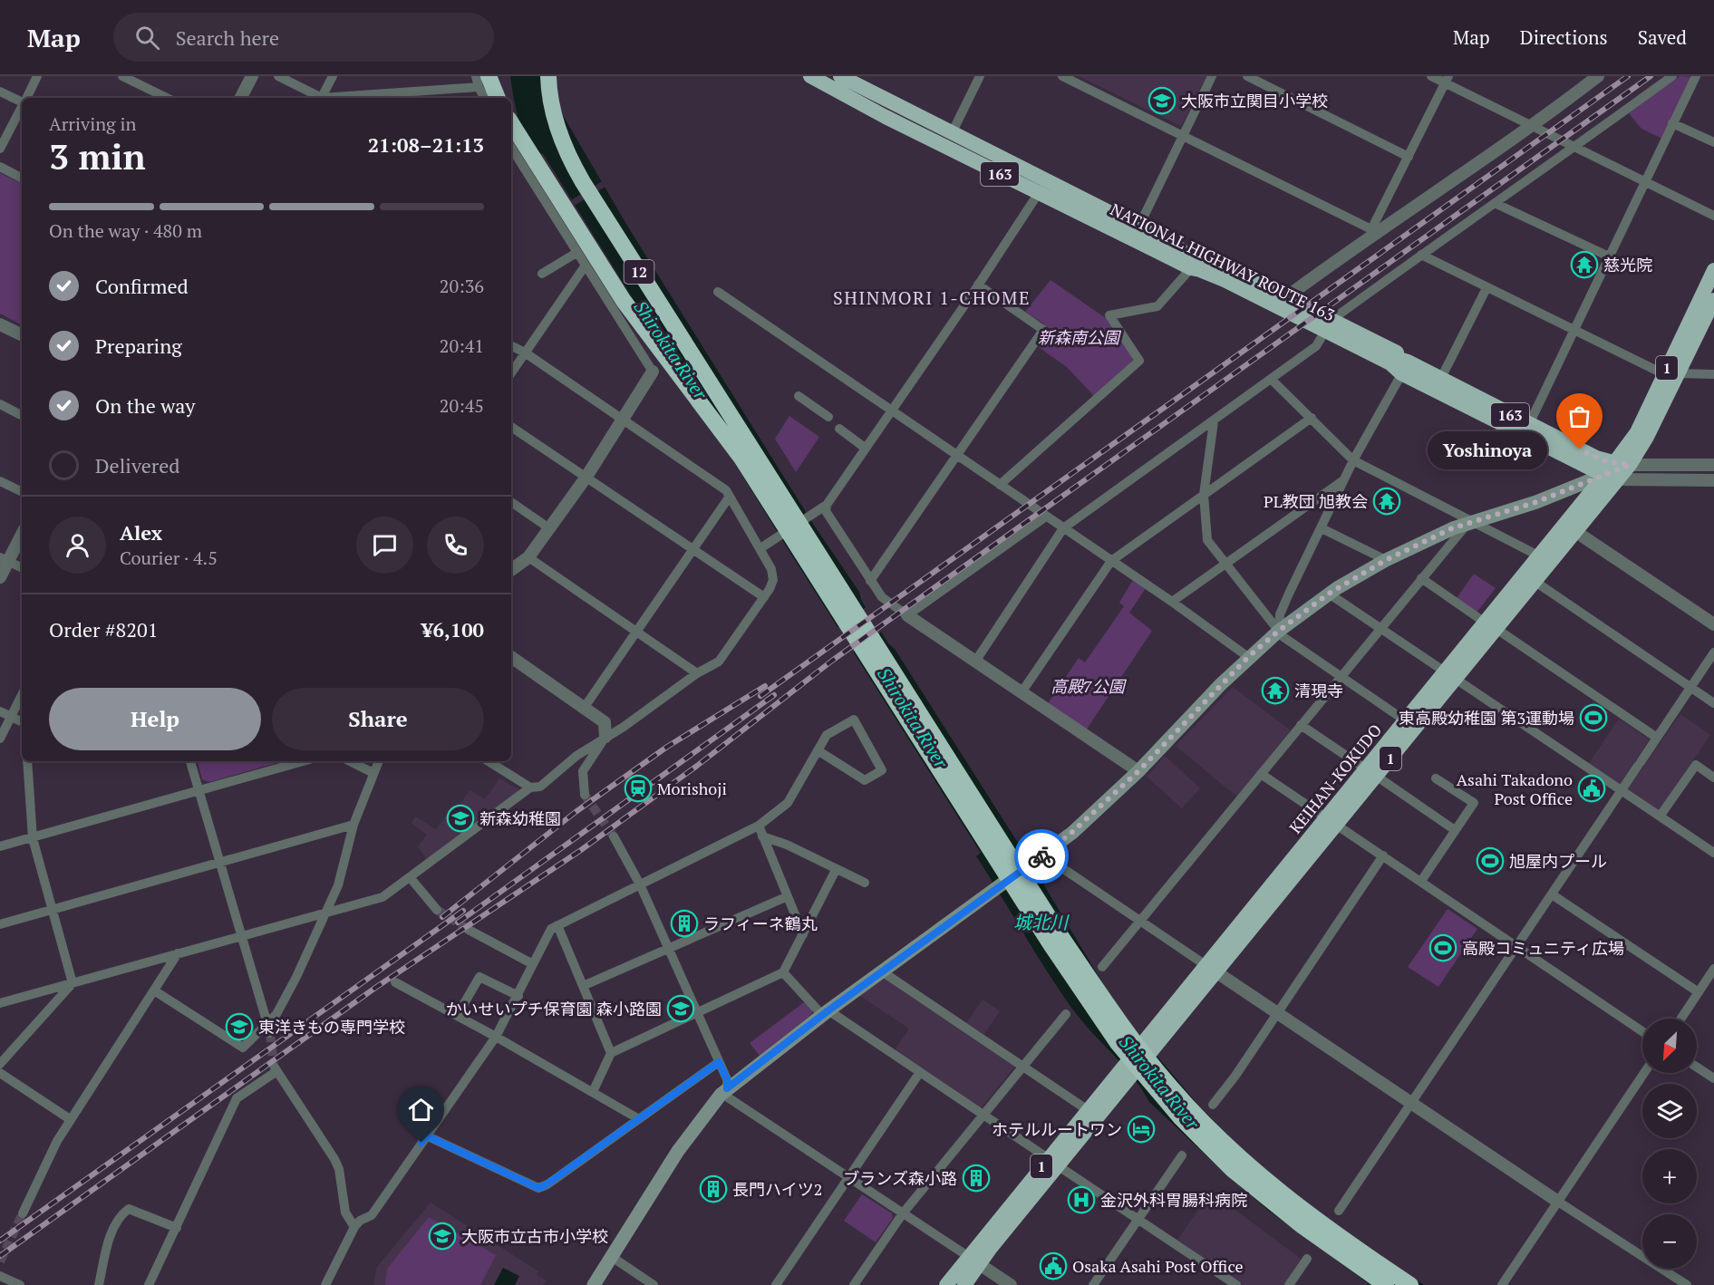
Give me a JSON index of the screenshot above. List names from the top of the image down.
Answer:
{
  "streets": {
    "highway": [
      "163",
      "NATIONAL HIGHWAY ROUTE 163",
      "12",
      "1",
      "KEIHAN-KOKUDO"
    ]
  },
  "crossings": [
    ["163", "NATIONAL HIGHWAY ROUTE 163"],
    ["NATIONAL HIGHWAY ROUTE 163", "KEIHAN-KOKUDO"]
  ],
  "districts": ["SHINMORI 1-CHOME"],
  "water": ["Shirokita River", "城北川"],
  "parks": ["新森南公園", "高殿7公園"],
  "places": {
    "school or university": [
      "大阪市立関目小学校",
      "新森幼稚園",
      "かいせいプチ保育園 森小路園",
      "東洋きもの専門学校",
      "大阪市立古市小学校"
    ],
    "temple": ["慈光院", "PL教団 旭教会", "清現寺"],
    "other": ["Yoshinoya"],
    "sports": ["東高殿幼稚園 第3運動場", "旭屋内プール", "高殿コミュニティ広場"],
    "station": ["Morishoji"],
    "public building": ["Asahi Takadono Post Office", "Osaka Asahi Post Office"],
    "building": ["ラフィーネ鶴丸", "ブランズ森小路", "長門ハイツ2"],
    "hotel": ["ホテルルートワン"],
    "hospital": ["金沢外科胃腸科病院"]
  },
  "north": "bottom left",
  "page": {
    "header": "Map",
    "search": "Search here",
    "nav": ["Map", "Directions", "Saved"],
    "heading": ["3 min", "Arriving in", "21:08–21:13"],
    "panel": [
      "Alex",
      "Courier · 4.5",
      "Order #8201",
      "¥6,100"
    ],
    "bar": "On the way · 480 m",
    "list": [
      ["Confirmed", "20:36"],
      ["Preparing", "20:41"],
      ["On the way", "20:45"],
      "Delivered"
    ],
    "bubble": "Yoshinoya",
    "buttons": ["Help", "Share"],
    "map_buttons": ["+", "−"]
  }
}
